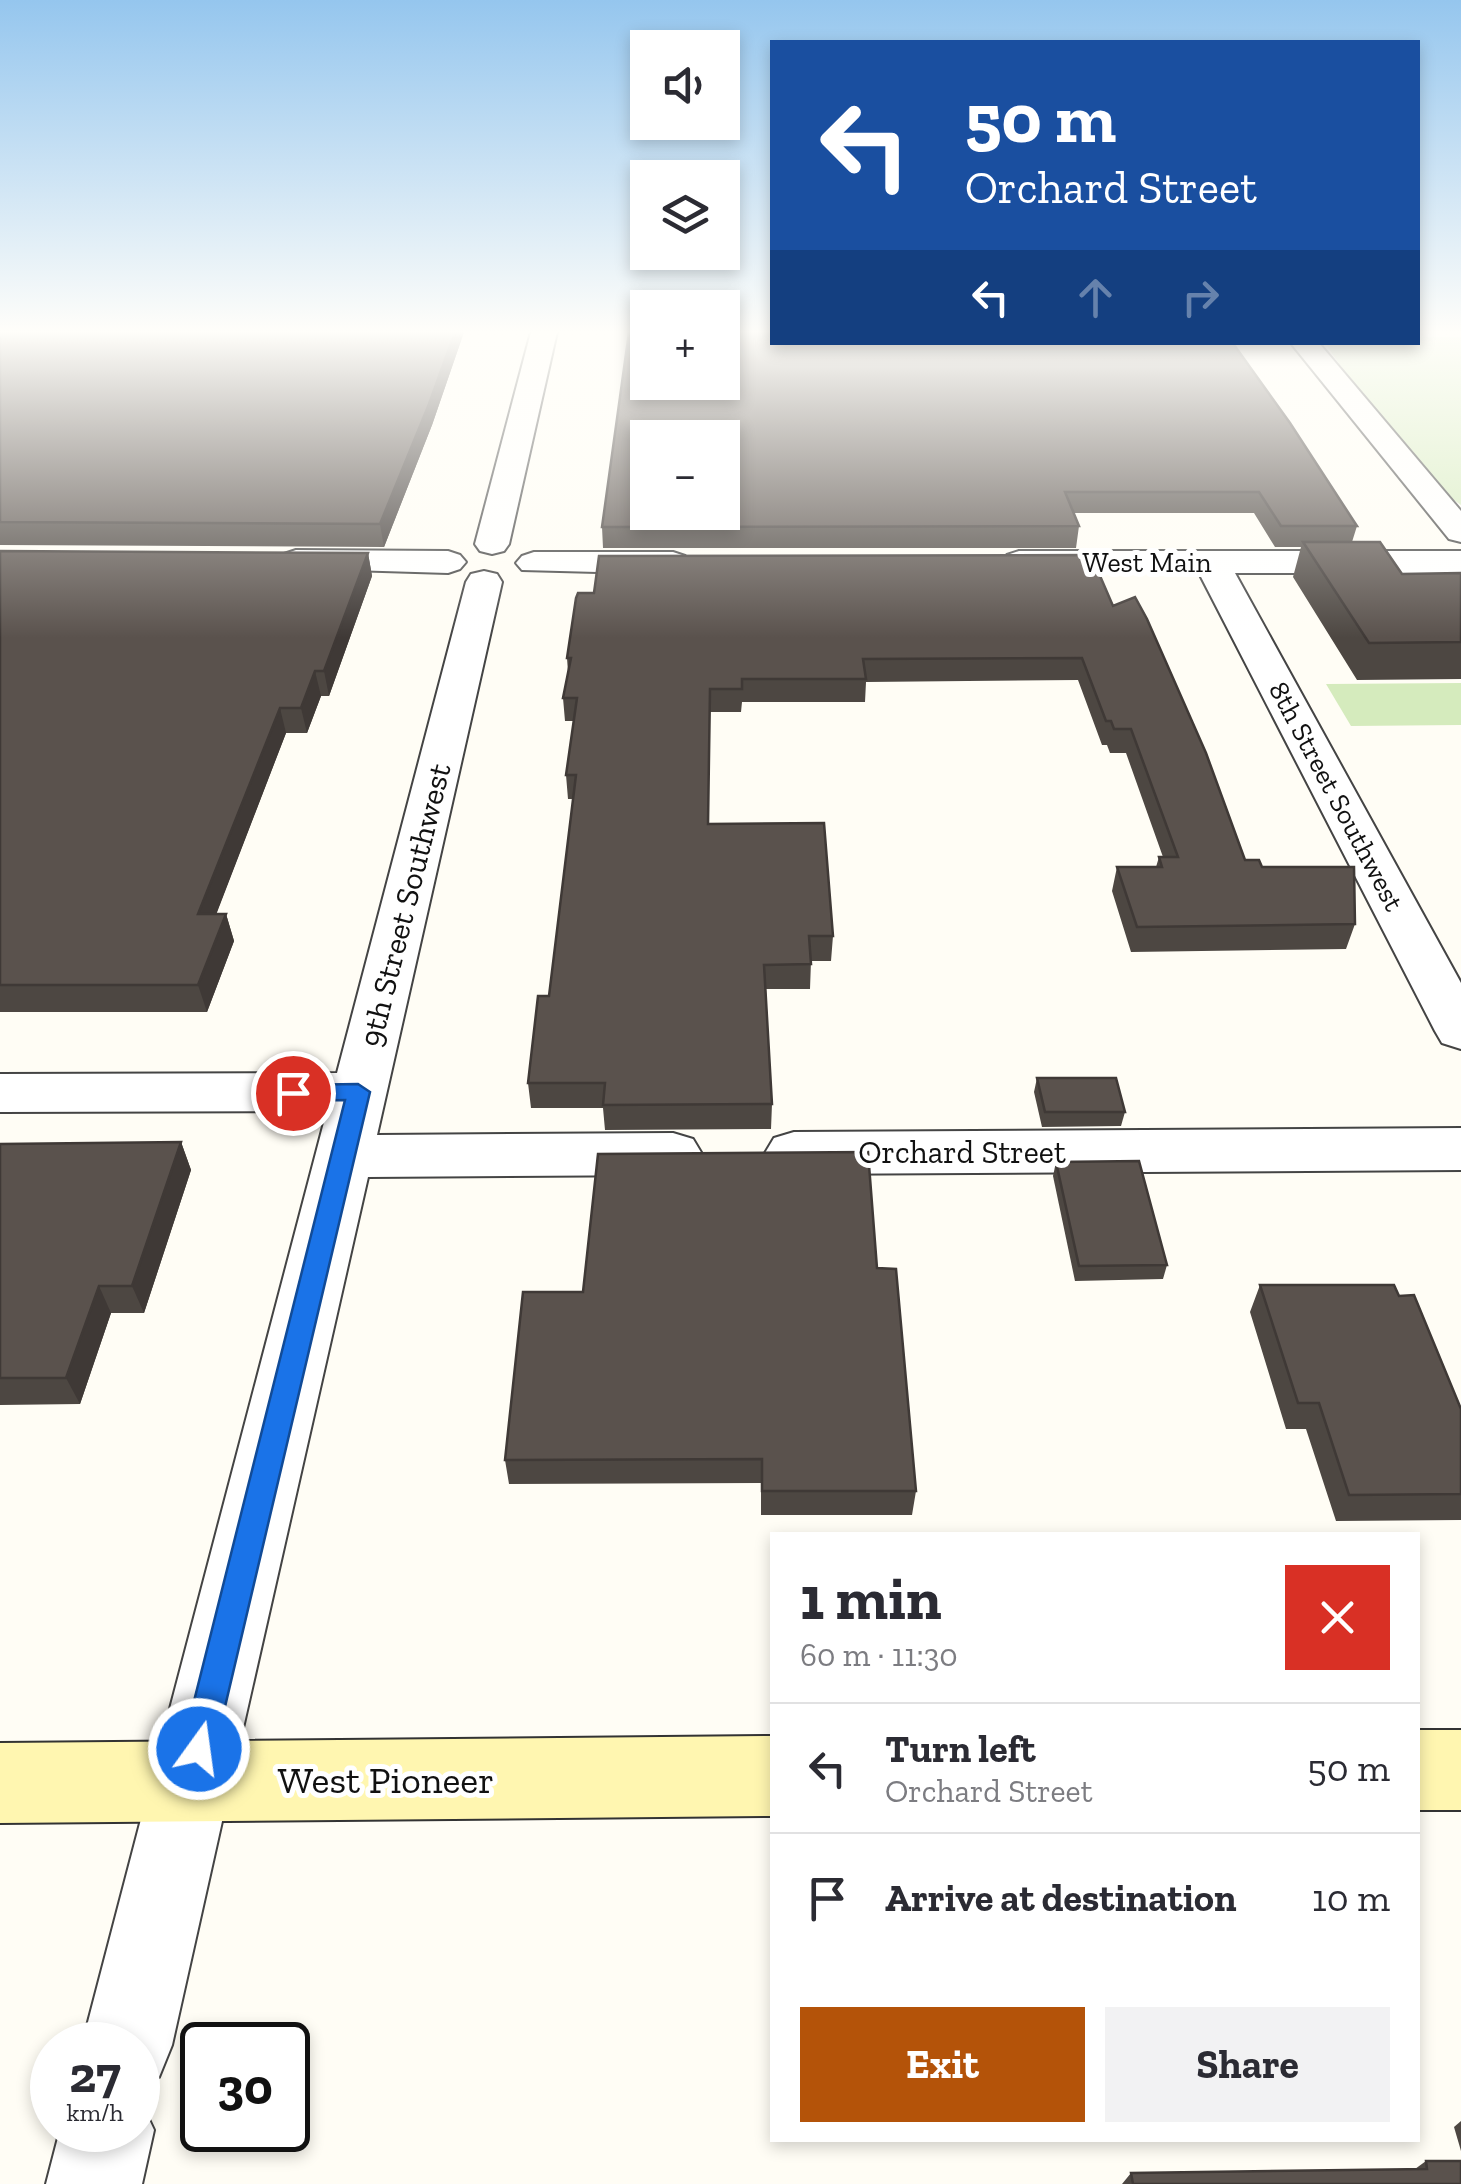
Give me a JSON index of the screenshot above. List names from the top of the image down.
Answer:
{
  "streets": {
    "main road": ["West Pioneer"],
    "street": [
      "West Main",
      "8th Street Southwest",
      "9th Street Southwest",
      "Orchard Street"
    ]
  },
  "crossings": [
    ["West Main", "8th Street Southwest"],
    ["9th Street Southwest", "Orchard Street"],
    ["9th Street Southwest", "West Pioneer"]
  ],
  "page": {
    "map_buttons": ["+", "−"],
    "turn": ["50 m", "Orchard Street"],
    "heading": ["1 min", "60 m · 11:30"],
    "list": [
      {
        "name": "Turn left",
        "note": "Orchard Street",
        "value": "50 m"
      },
      {
        "name": "Arrive at destination",
        "value": "10 m"
      }
    ],
    "buttons": ["Exit", "Share"],
    "speed": "27 km/h",
    "limit": "30"
  }
}
